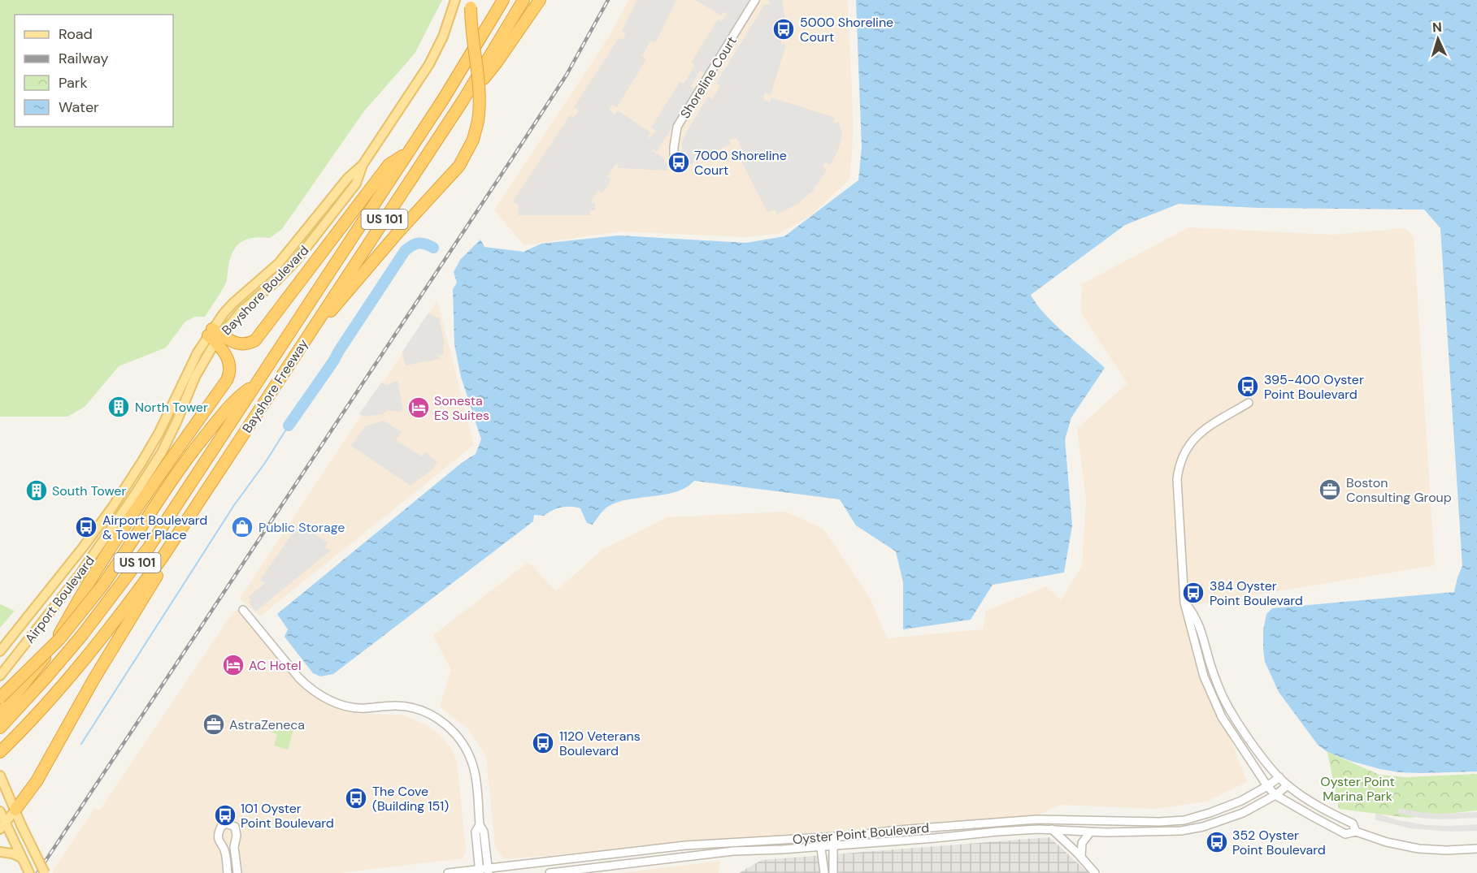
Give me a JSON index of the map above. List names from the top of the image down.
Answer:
{
  "streets": {
    "highway": ["US 101", "Bayshore Freeway"],
    "main road": ["Bayshore Boulevard", "Airport Boulevard"],
    "street": ["Shoreline Court", "Oyster Point Boulevard"]
  },
  "crossings": [
    ["Bayshore Boulevard", "Airport Boulevard"]
  ],
  "parks": ["Oyster Point Marina Park"],
  "places": {
    "bus stop": [
      "5000 Shoreline Court",
      "7000 Shoreline Court",
      "395-400 Oyster Point Boulevard",
      "Airport Boulevard & Tower Place",
      "384 Oyster Point Boulevard",
      "1120 Veterans Boulevard",
      "The Cove (Building 151)",
      "101 Oyster Point Boulevard",
      "352 Oyster Point Boulevard"
    ],
    "building": ["North Tower", "South Tower"],
    "hotel": ["Sonesta ES Suites", "AC Hotel"],
    "office": ["Boston Consulting Group", "AstraZeneca"],
    "shop": ["Public Storage"]
  },
  "legend": [
    "Road",
    "Railway",
    "Park",
    "Water"
  ],
  "north": "top"
}
